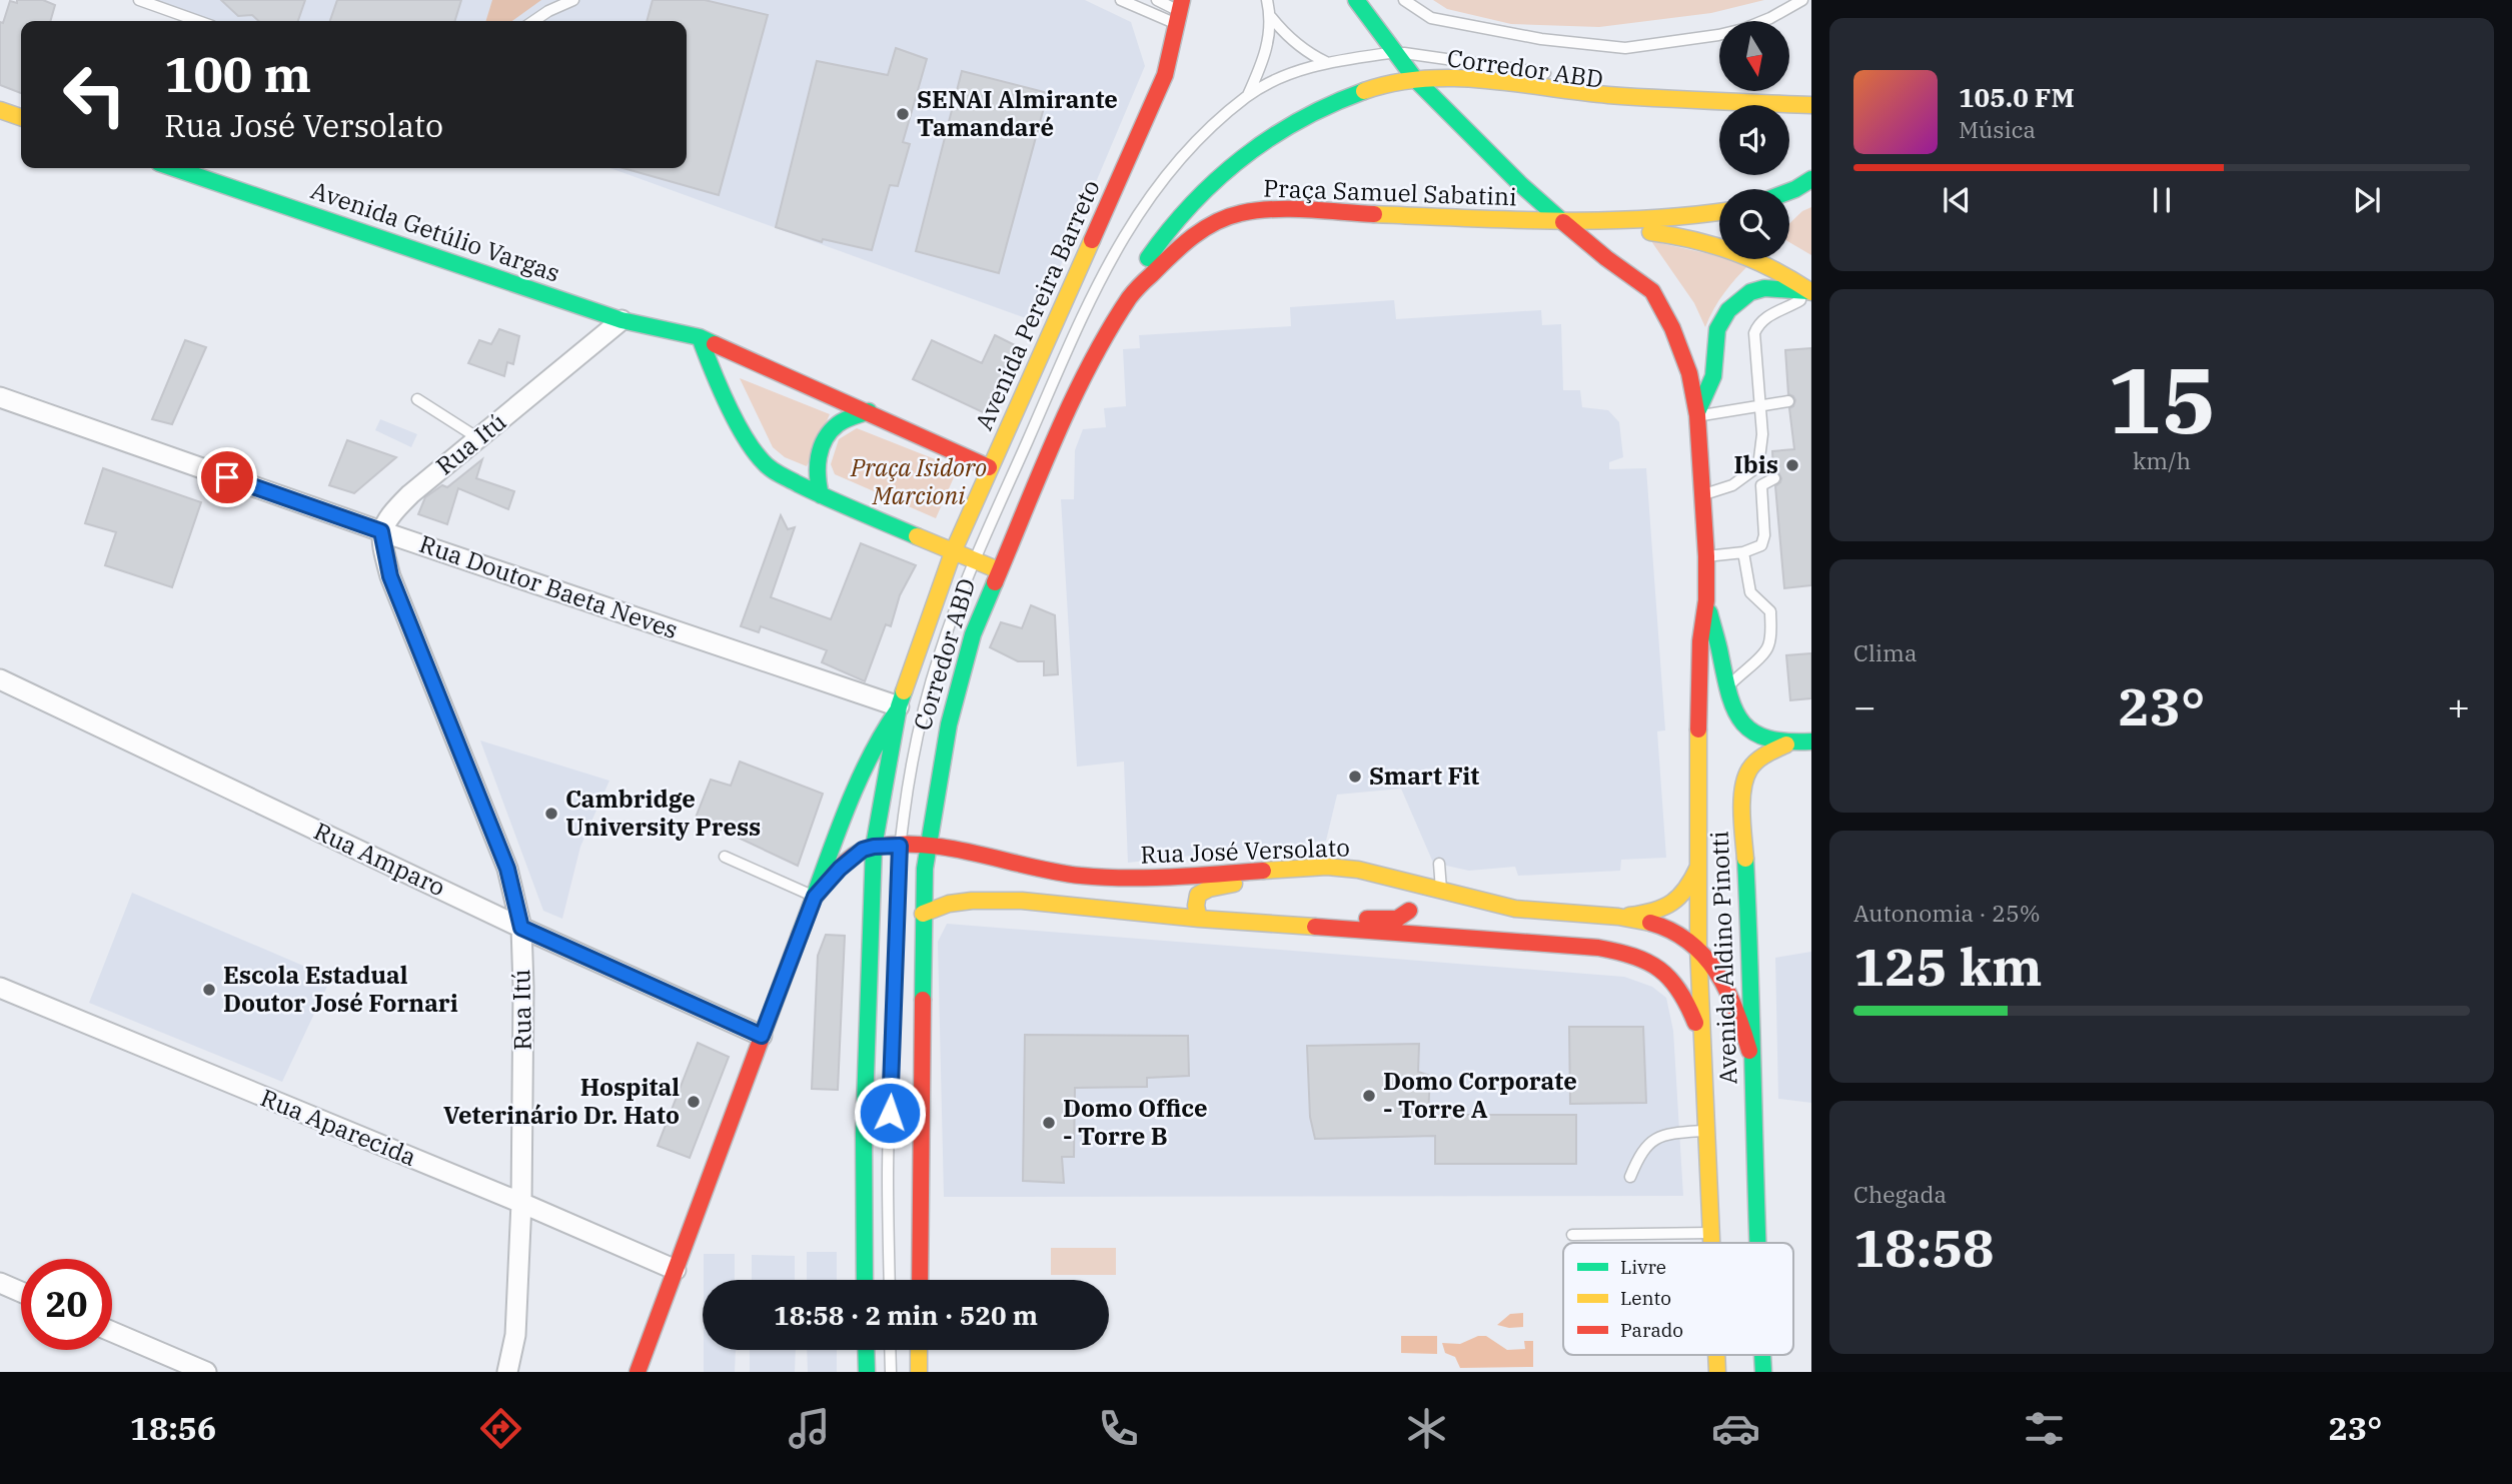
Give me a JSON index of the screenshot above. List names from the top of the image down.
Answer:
{
  "streets": {
    "main road": [
      "Praça Samuel Sabatini",
      "Avenida Getúlio Vargas",
      "Avenida Pereira Barreto",
      "Rua José Versolato",
      "Avenida Aldino Pinotti"
    ],
    "street": [
      "Rua Itú",
      "Rua Doutor Baeta Neves",
      "Rua Amparo",
      "Rua Aparecida"
    ],
    "lane": ["Corredor ABD"]
  },
  "crossings": [
    ["Corredor ABD", "Praça Samuel Sabatini"],
    ["Corredor ABD", "Rua José Versolato"],
    ["Praça Samuel Sabatini", "Avenida Aldino Pinotti"],
    ["Avenida Getúlio Vargas", "Avenida Pereira Barreto"],
    ["Avenida Getúlio Vargas", "Rua Itú"],
    ["Avenida Pereira Barreto", "Rua Doutor Baeta Neves"],
    ["Avenida Pereira Barreto", "Rua José Versolato"],
    ["Rua Itú", "Rua Doutor Baeta Neves"],
    ["Rua Itú", "Rua Amparo"],
    ["Rua Itú", "Rua Aparecida"],
    ["Rua José Versolato", "Avenida Aldino Pinotti"]
  ],
  "parks": ["Praça Isidoro Marcioni"],
  "places": [
    "SENAI Almirante Tamandaré",
    "Ibis",
    "Smart Fit",
    "Cambridge University Press",
    "Escola Estadual Doutor José Fornari",
    "Domo Corporate - Torre A",
    "Hospital Veterinário Dr. Hato",
    "Domo Office - Torre B"
  ],
  "legend": ["Livre", "Lento", "Parado"],
  "north": "bottom",
  "page": {
    "turn": ["100 m", "Rua José Versolato"],
    "song": ["105.0 FM", "Música"],
    "tile": [
      ["15", "km/h"],
      "Clima",
      ["Autonomia · 25%", "125 km"],
      ["Chegada", "18:58"]
    ],
    "heat": ["−", "23°", "+"],
    "limit": "20",
    "trip": "18:58 · 2 min · 520 m",
    "tabs": ["18:56", "23°"]
  }
}
